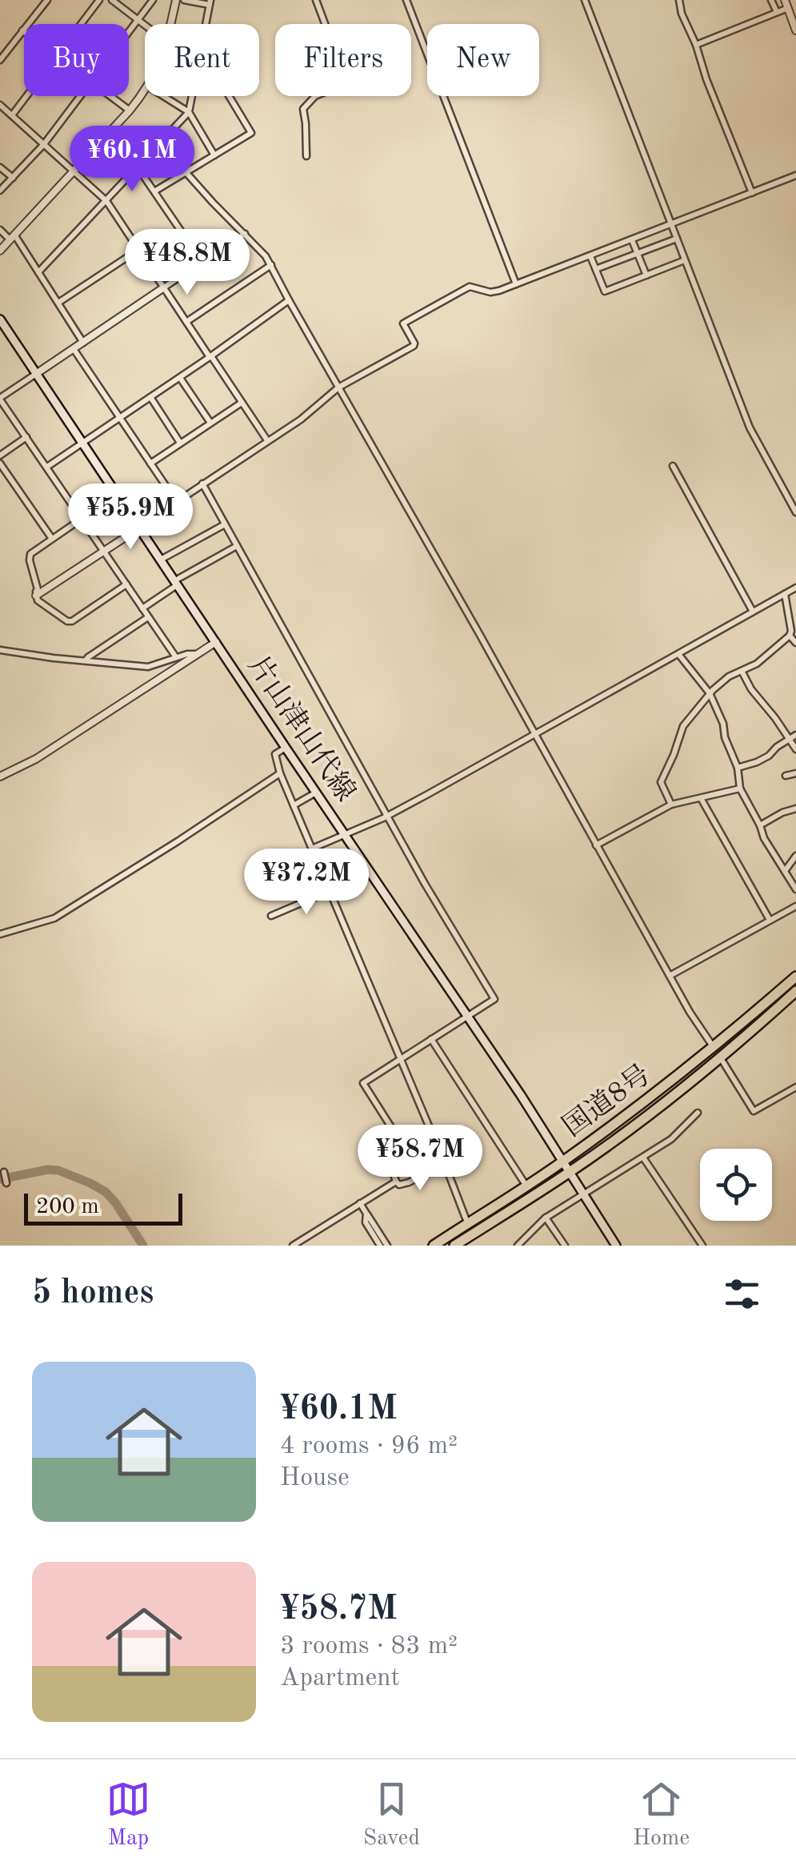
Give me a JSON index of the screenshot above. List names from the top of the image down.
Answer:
{
  "streets": {
    "highway": ["国道8号"],
    "main road": ["片山津山代線"]
  },
  "crossings": [
    ["片山津山代線", "国道8号"]
  ],
  "scale_bar": "200 m",
  "page": {
    "chip": [
      "Buy",
      "Rent",
      "Filters",
      "New"
    ],
    "price": [
      "¥60.1M",
      "¥48.8M",
      "¥55.9M",
      "¥37.2M",
      "¥58.7M"
    ],
    "scale": "200 m",
    "heading": "5 homes",
    "list": [
      {
        "name": "¥60.1M",
        "note": "4 rooms · 96 m² · House"
      },
      {
        "name": "¥58.7M",
        "note": "3 rooms · 83 m² · Apartment"
      }
    ],
    "tabs": ["Map", "Saved", "Home"]
  }
}
